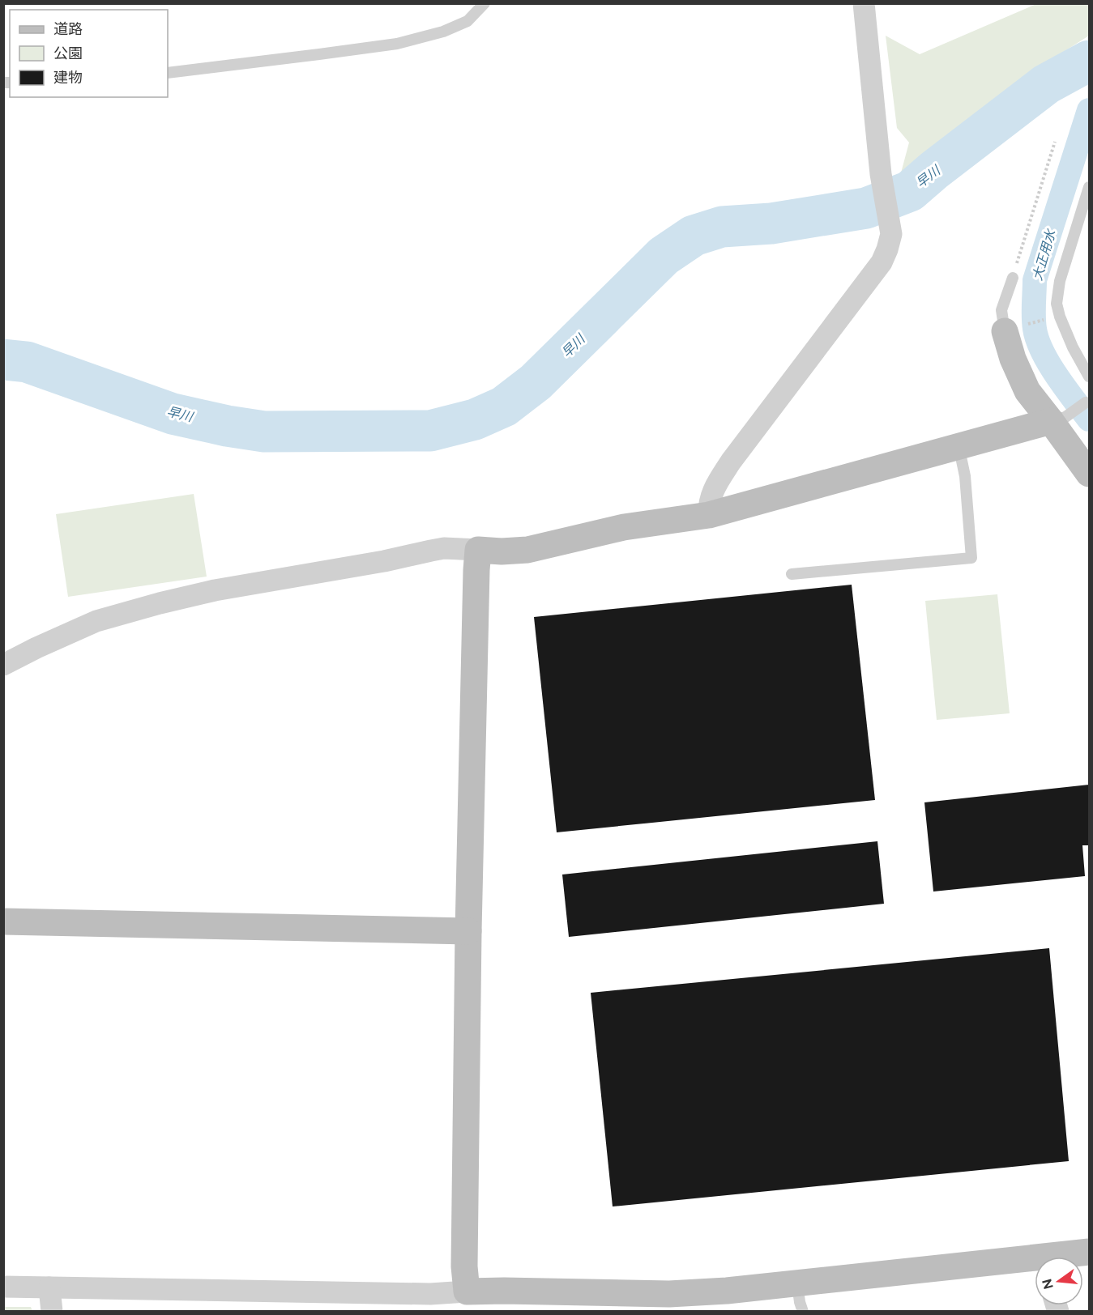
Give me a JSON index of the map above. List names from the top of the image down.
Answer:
{
  "water": ["早川", "大正用水"],
  "legend": ["道路", "公園", "建物"],
  "north": "left"
}
